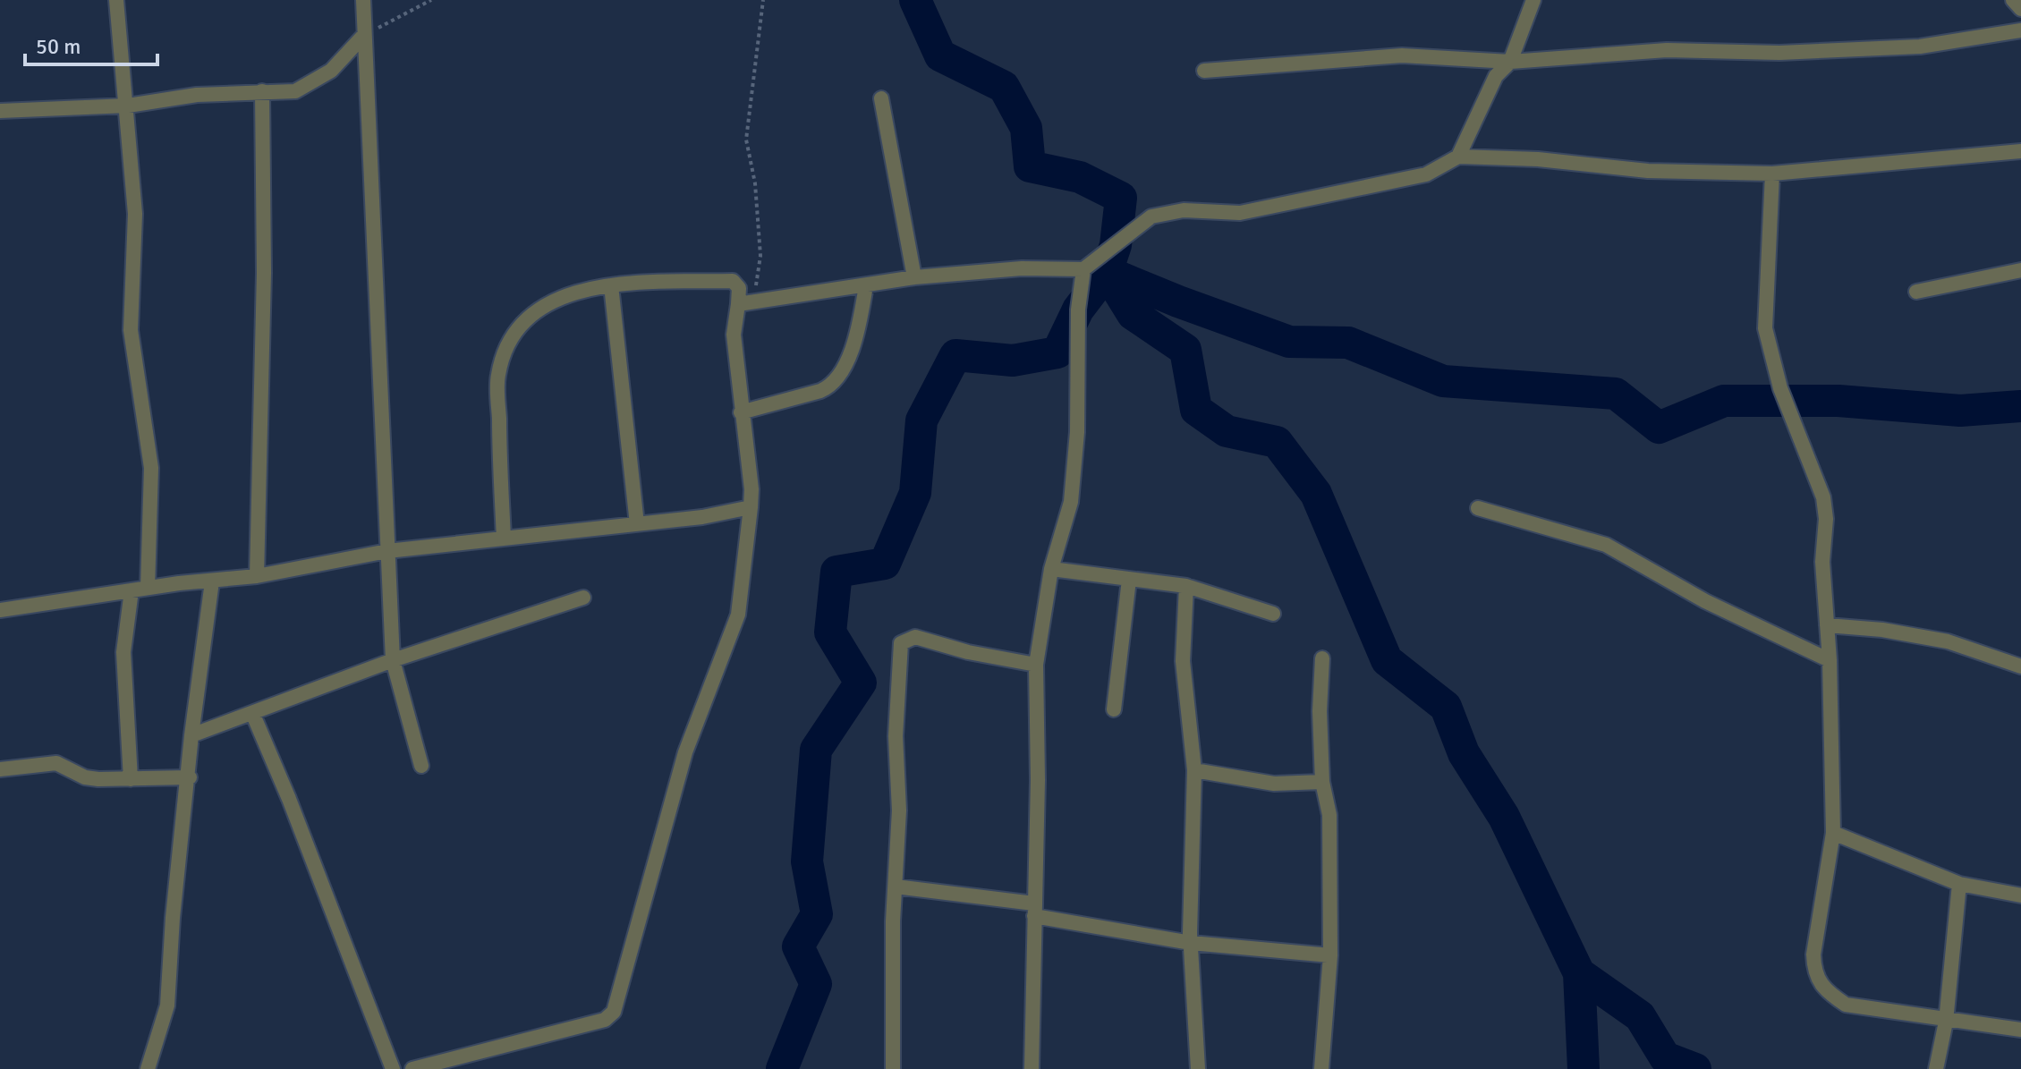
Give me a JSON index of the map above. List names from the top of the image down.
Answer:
{
  "scale_bar": "50 m"
}
